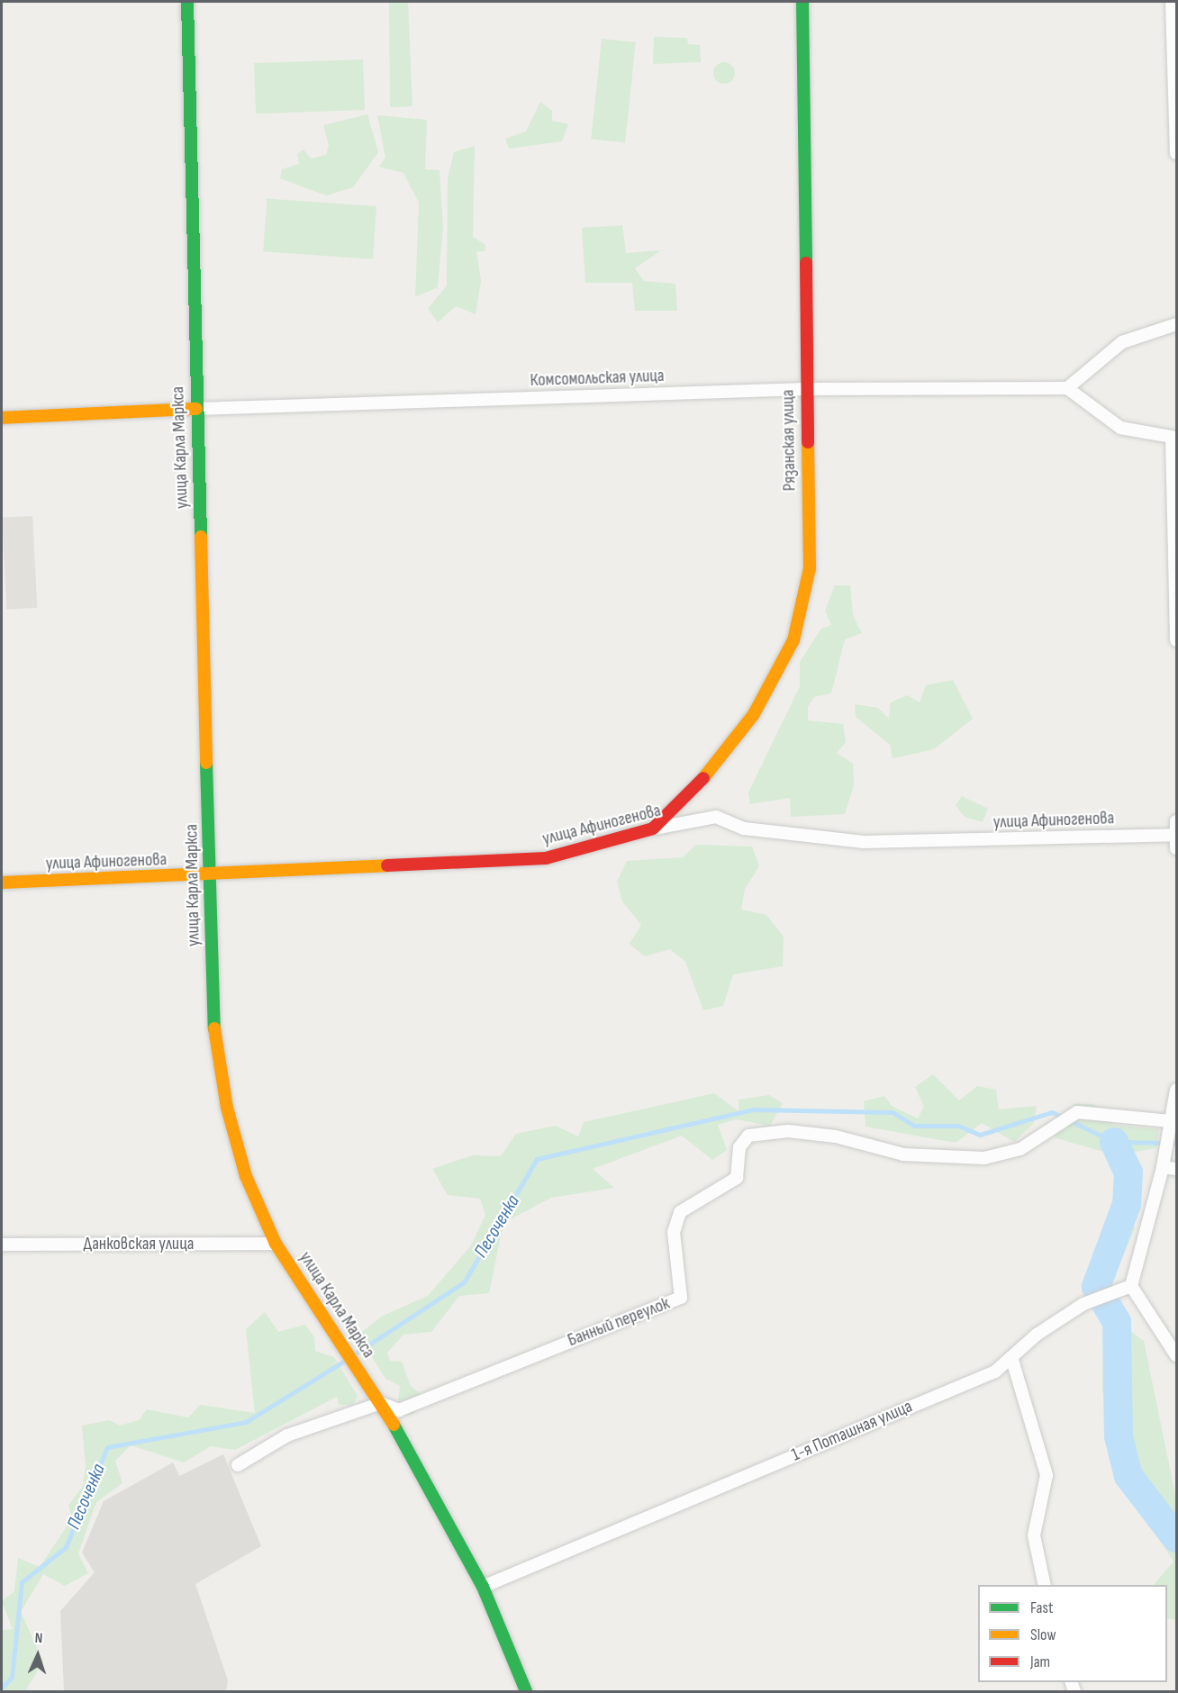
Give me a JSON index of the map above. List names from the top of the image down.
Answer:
{
  "streets": {
    "main road": [
      "Комсомольская улица",
      "Рязанская улица",
      "улица Карла Маркса",
      "улица Афиногенова"
    ],
    "street": ["Данковская улица", "Банный переулок", "1-я Поташная улица"]
  },
  "crossings": [
    ["Комсомольская улица", "Рязанская улица"],
    ["Комсомольская улица", "улица Карла Маркса"],
    ["Рязанская улица", "улица Афиногенова"],
    ["улица Карла Маркса", "улица Афиногенова"],
    ["улица Карла Маркса", "Данковская улица"],
    ["улица Карла Маркса", "Банный переулок"],
    ["улица Карла Маркса", "1-я Поташная улица"]
  ],
  "water": ["Песоченка"],
  "legend": ["Fast", "Slow", "Jam"],
  "north": "top"
}
